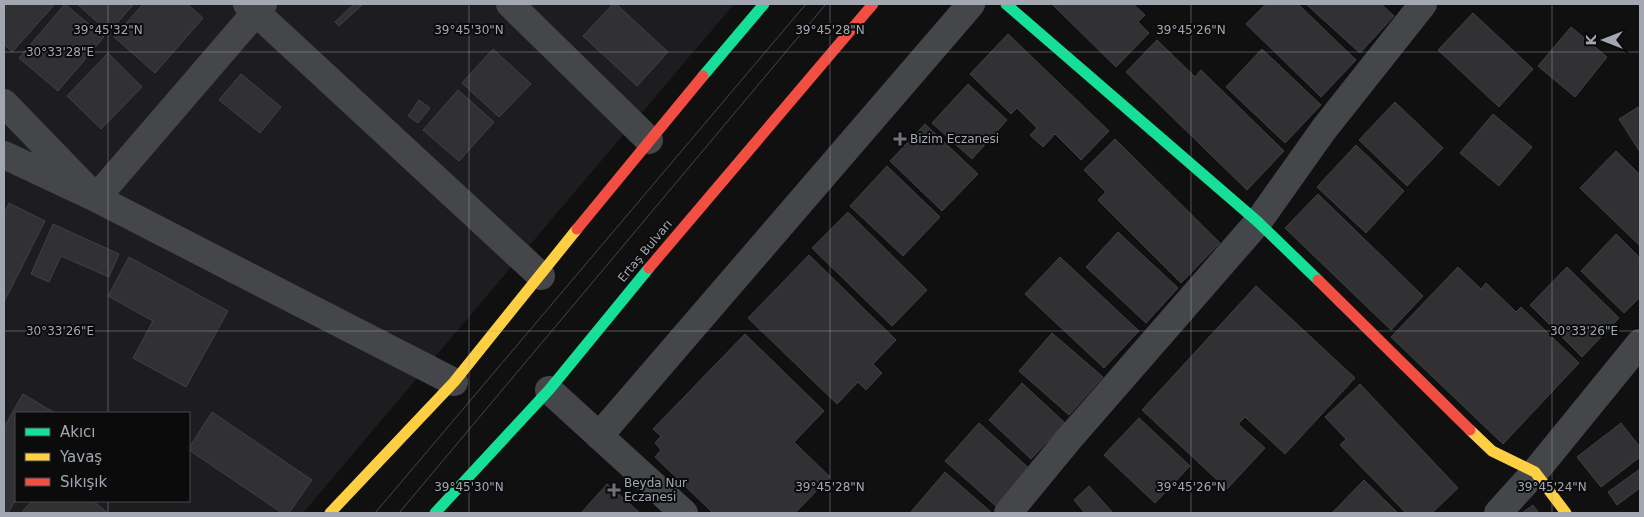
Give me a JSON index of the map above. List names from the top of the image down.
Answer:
{
  "streets": {
    "main road": ["Ertaş Bulvarı"]
  },
  "places": {
    "health": ["Bizim Eczanesi", "Beyda Nur Eczanesi"]
  },
  "legend": ["Akıcı", "Yavaş", "Sıkışık"],
  "north": "left",
  "coordinates": [
    "39°45'32\"N",
    "39°45'30\"N",
    "39°45'28\"N",
    "39°45'26\"N",
    "30°33'28\"E",
    "30°33'26\"E",
    "39°45'24\"N"
  ]
}
